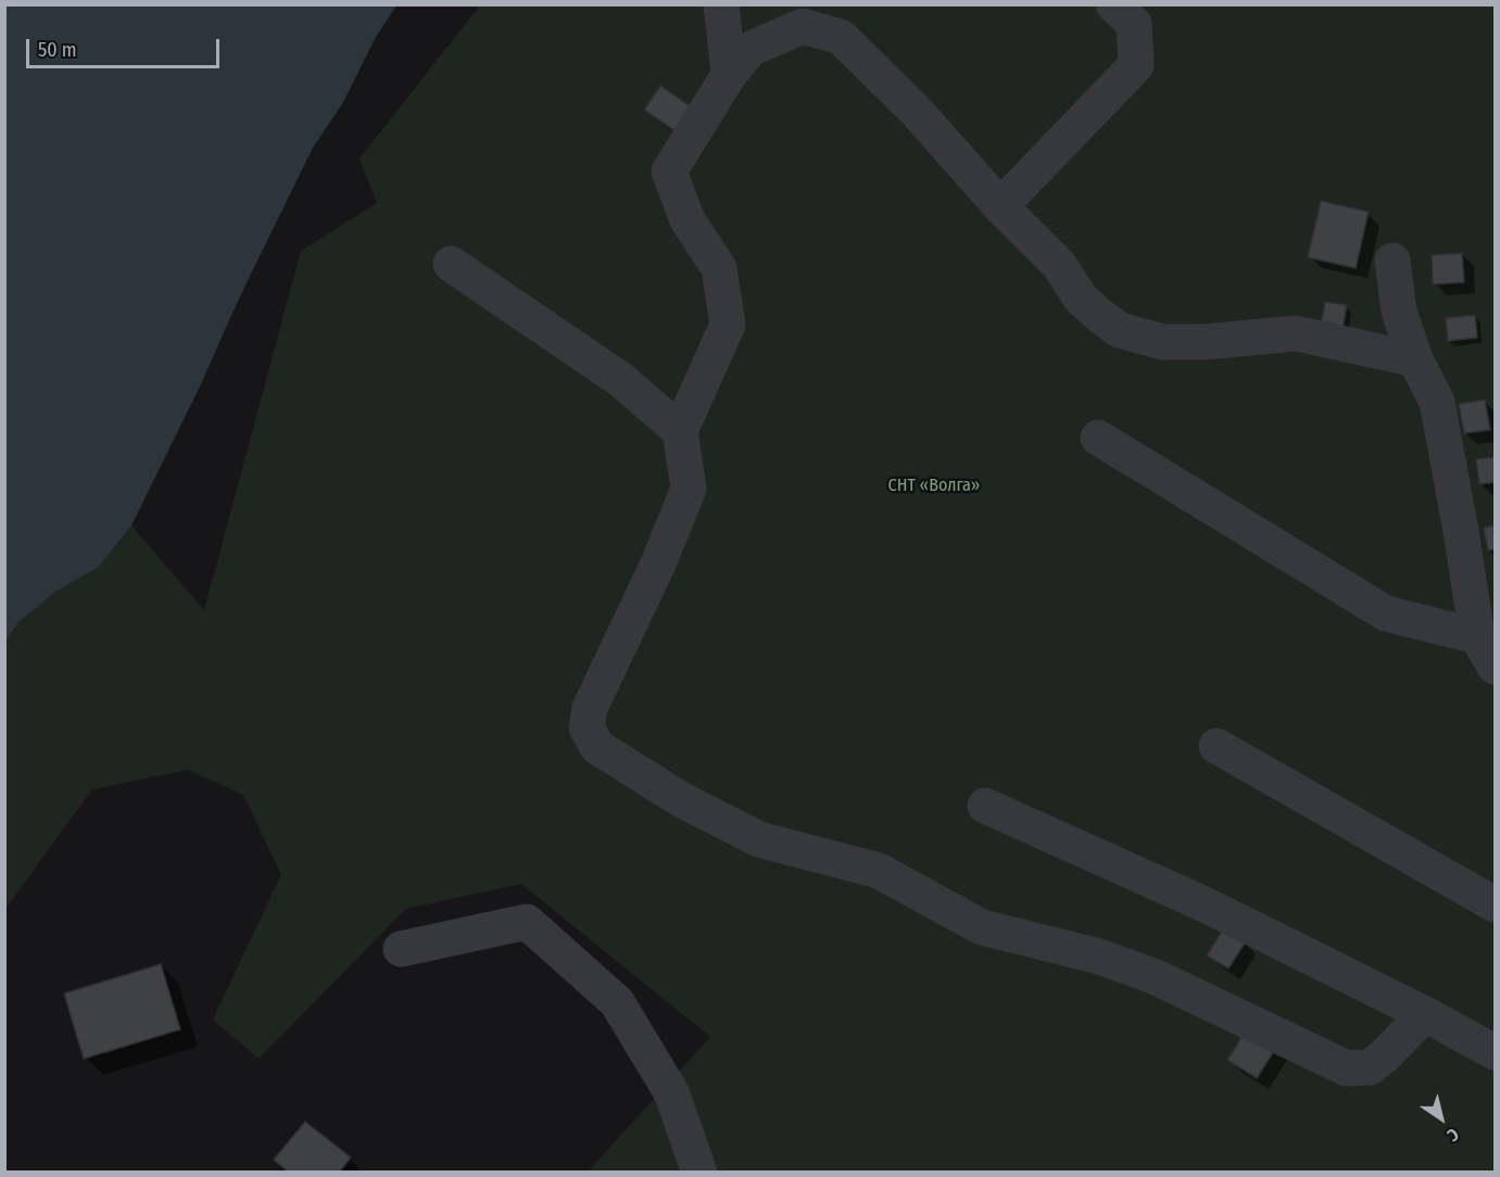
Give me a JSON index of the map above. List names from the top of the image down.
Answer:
{
  "parks": ["СНТ «Волга»"],
  "scale_bar": "50 m",
  "north": "bottom right"
}
